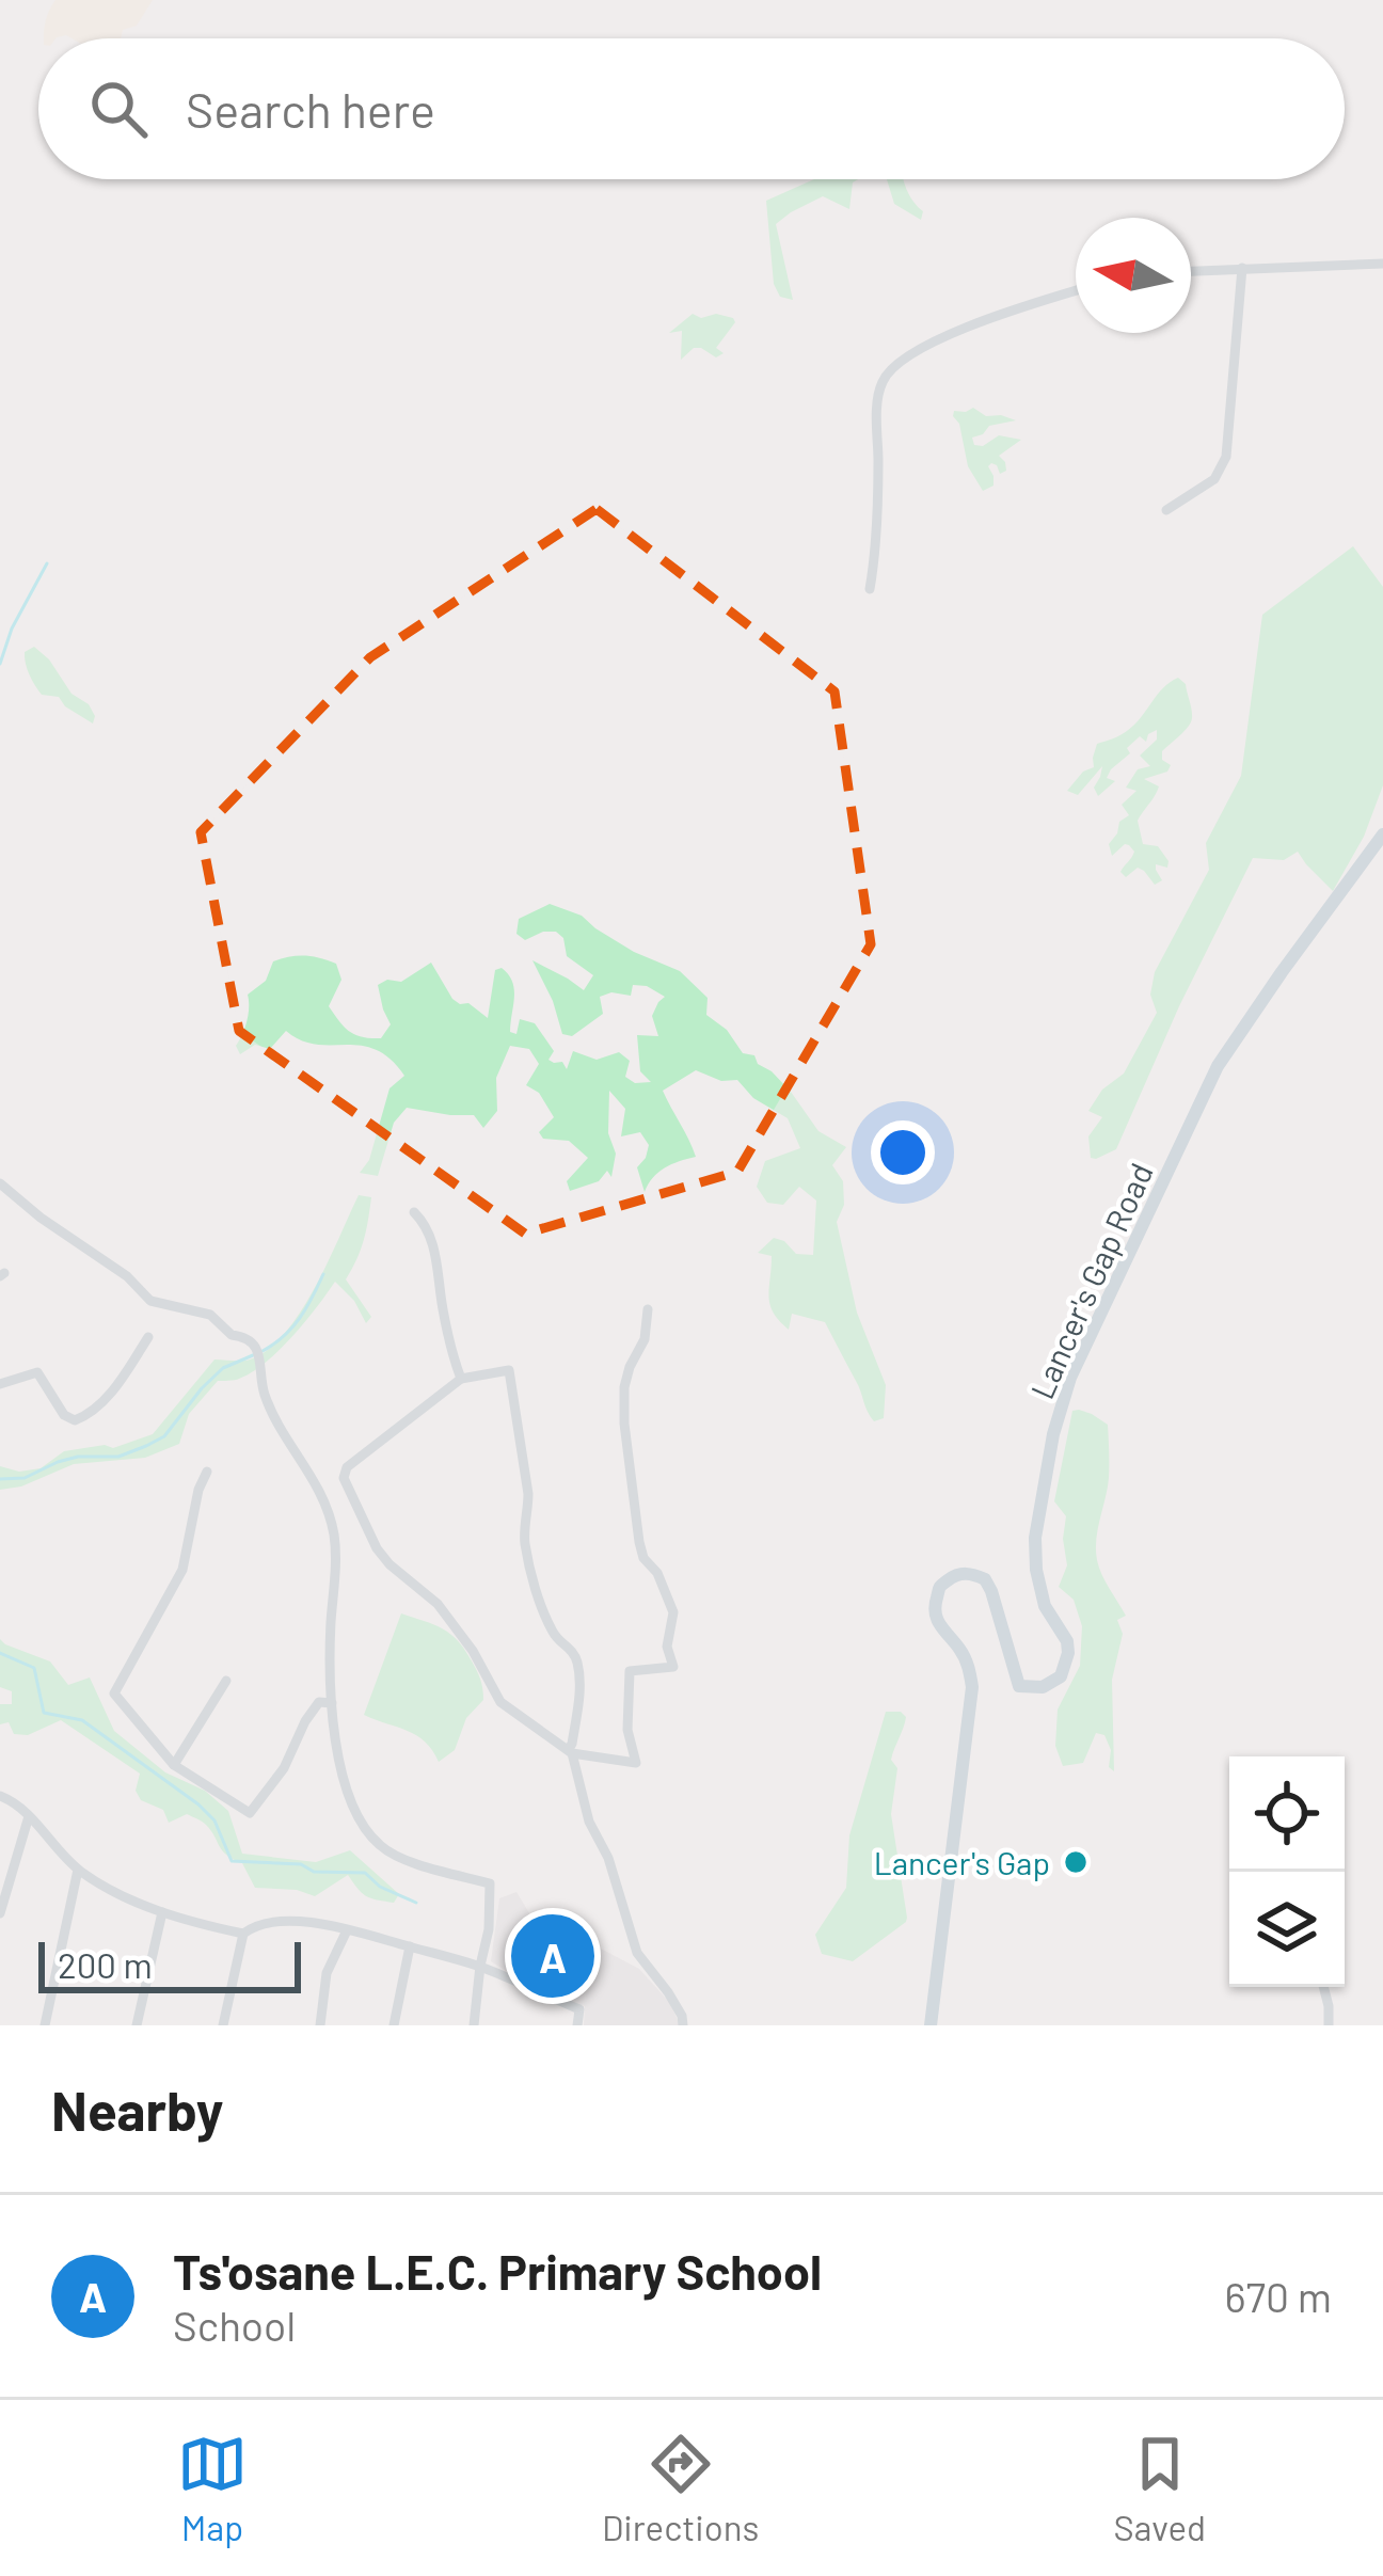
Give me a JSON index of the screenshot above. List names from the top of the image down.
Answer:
{
  "streets": {
    "main road": ["Lancer's Gap Road"]
  },
  "places": ["Lancer's Gap"],
  "scale_bar": "200 m",
  "north": "left",
  "page": {
    "search": "Search here",
    "pins": "A",
    "scale": "200 m",
    "heading": "Nearby",
    "list": [
      {
        "mark": "A",
        "name": "Ts'osane L.E.C. Primary School",
        "note": "School",
        "value": "670 m"
      }
    ],
    "nav": ["Map", "Directions", "Saved"]
  }
}
